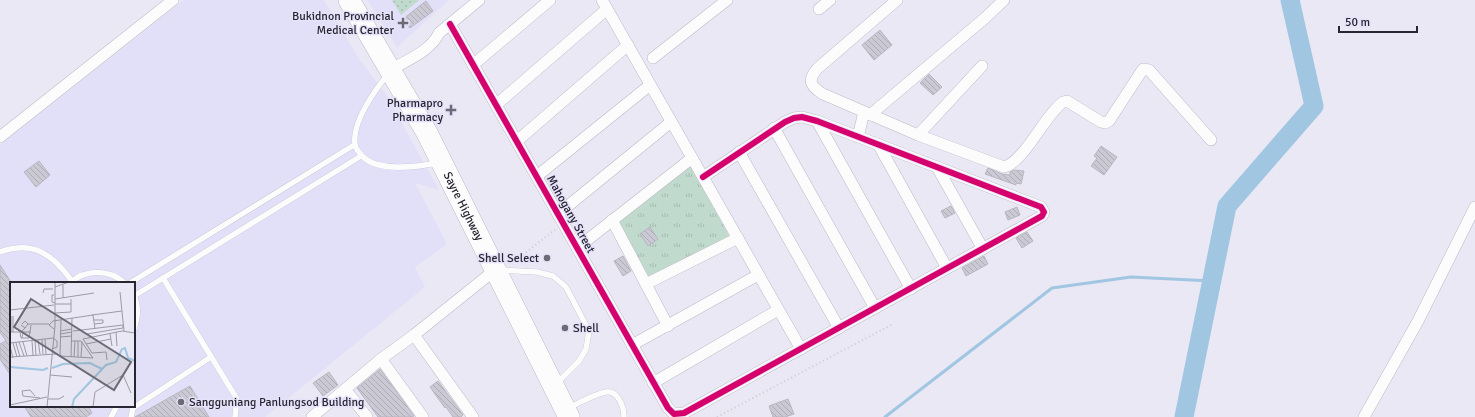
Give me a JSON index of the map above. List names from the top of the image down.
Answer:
{
  "streets": {
    "highway": ["Sayre Highway"],
    "street": ["Mahogany Street"]
  },
  "places": {
    "health": ["Bukidnon Provincial Medical Center", "Pharmapro Pharmacy"],
    "other": ["Shell Select", "Shell", "Sangguniang Panlungsod Building"]
  },
  "scale_bar": "50 m"
}
